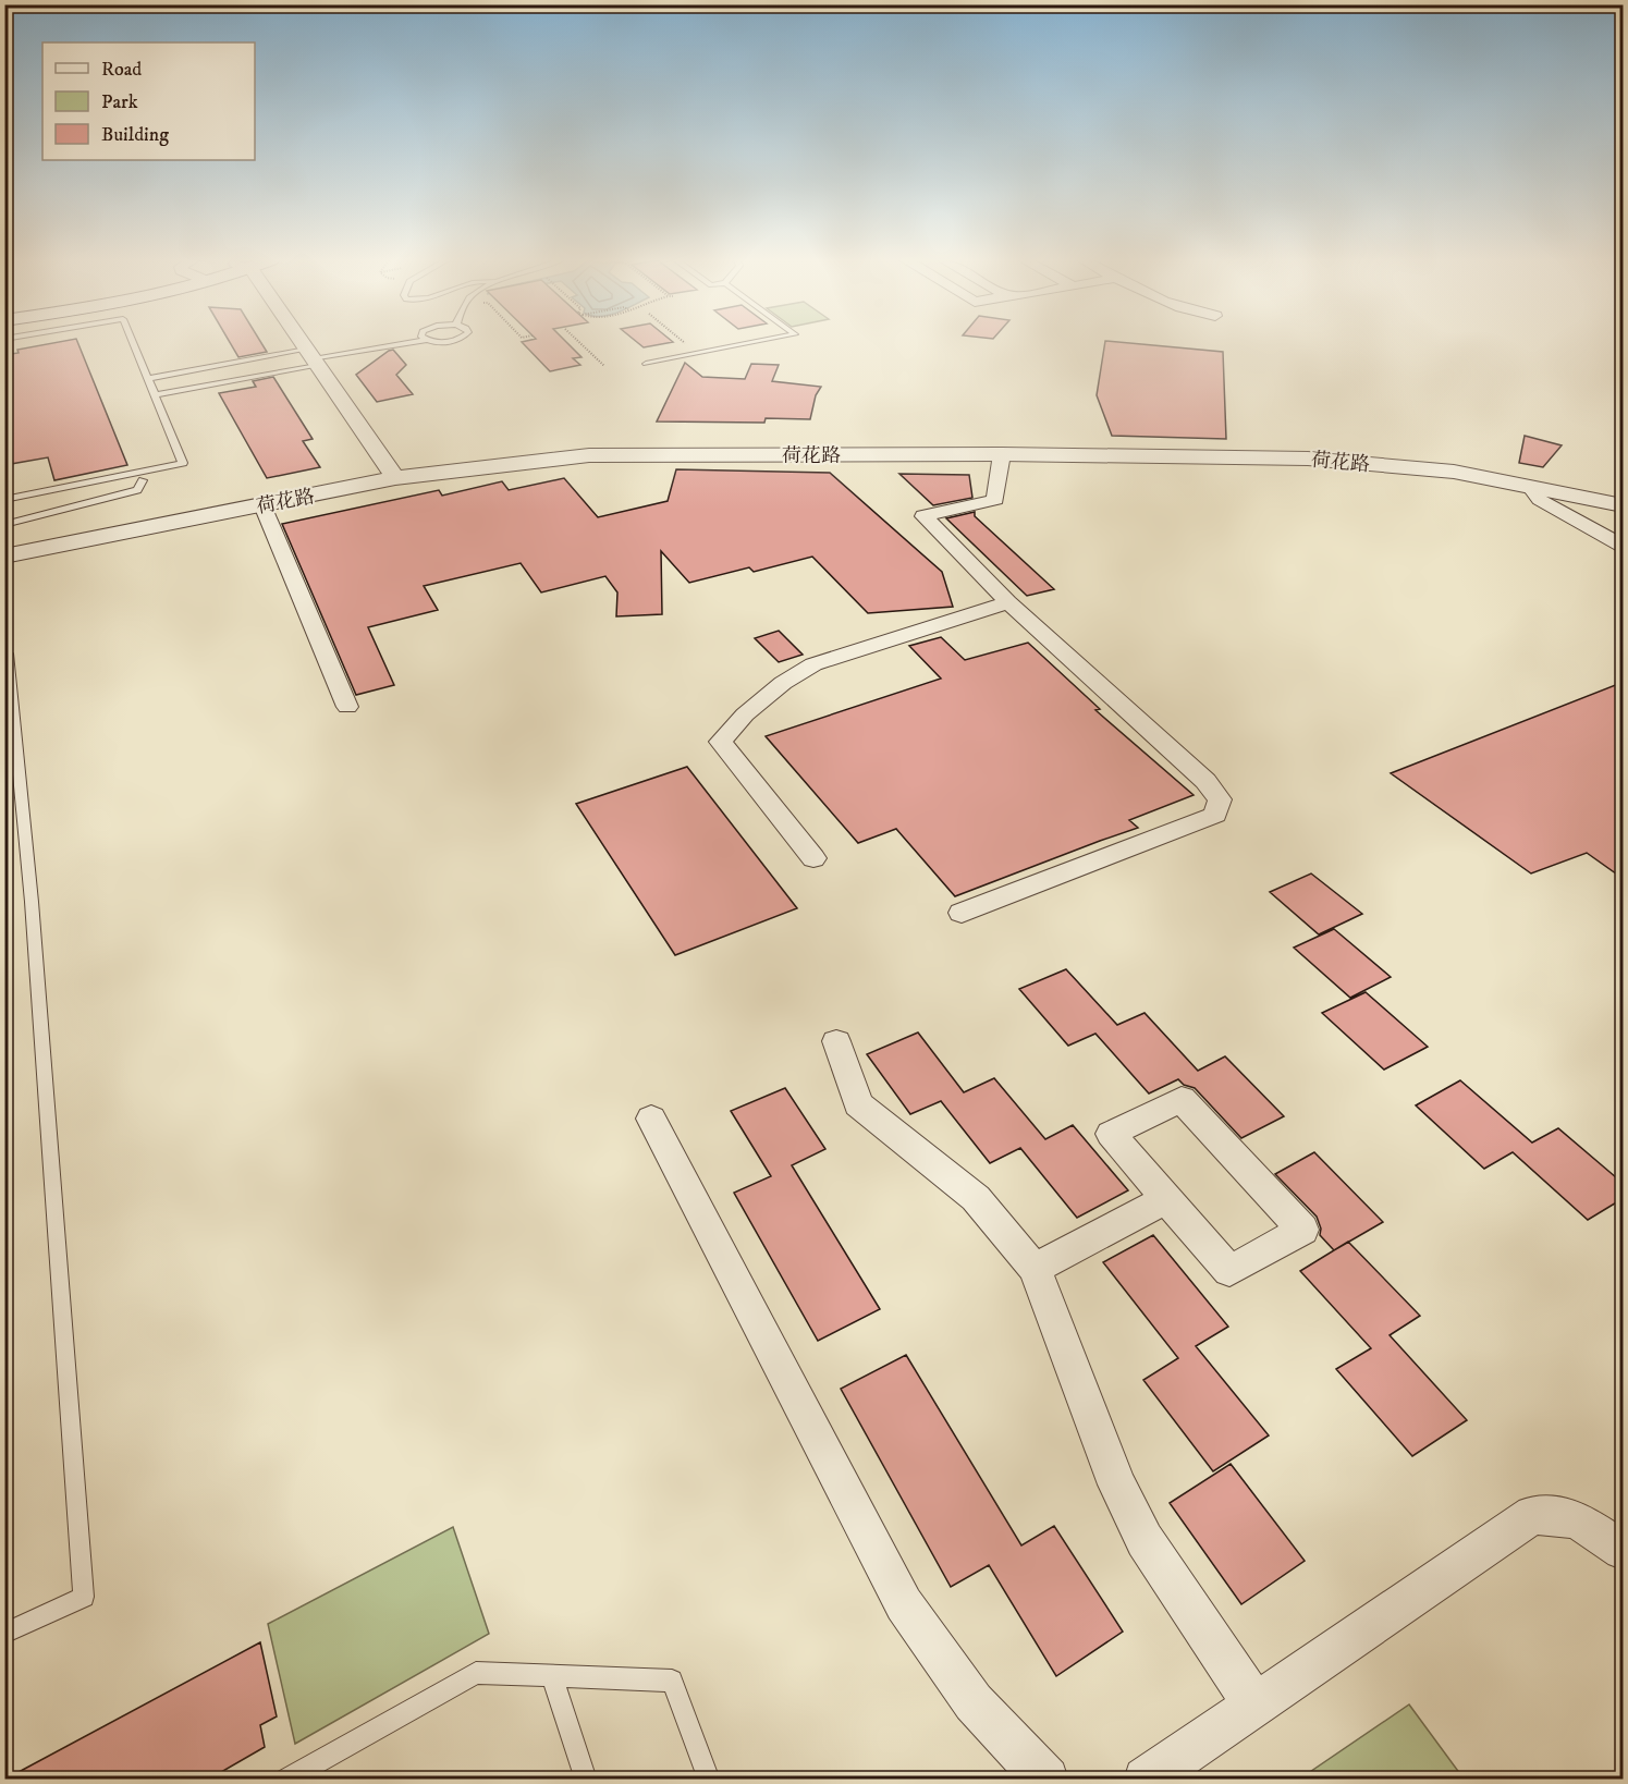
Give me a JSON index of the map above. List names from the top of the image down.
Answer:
{
  "streets": {
    "street": ["荷花路"]
  },
  "legend": ["Road", "Park", "Building"]
}
